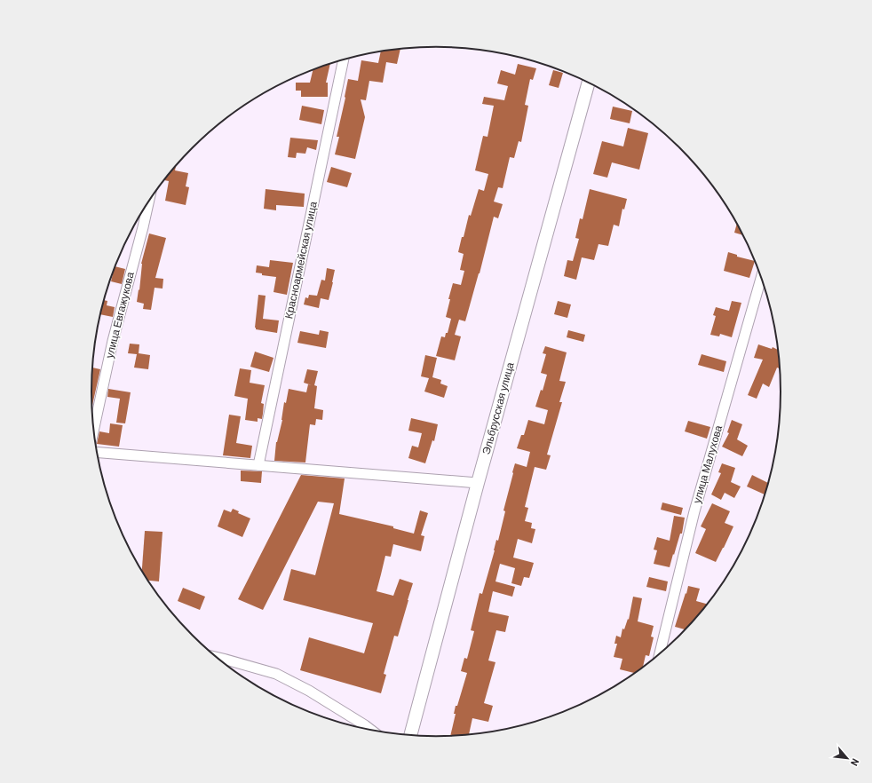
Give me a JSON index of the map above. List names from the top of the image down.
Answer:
{
  "streets": {
    "street": [
      "Красноармейская улица",
      "улица Евгажукова",
      "Эльбрусская улица",
      "улица Малухова"
    ]
  },
  "north": "bottom right"
}
